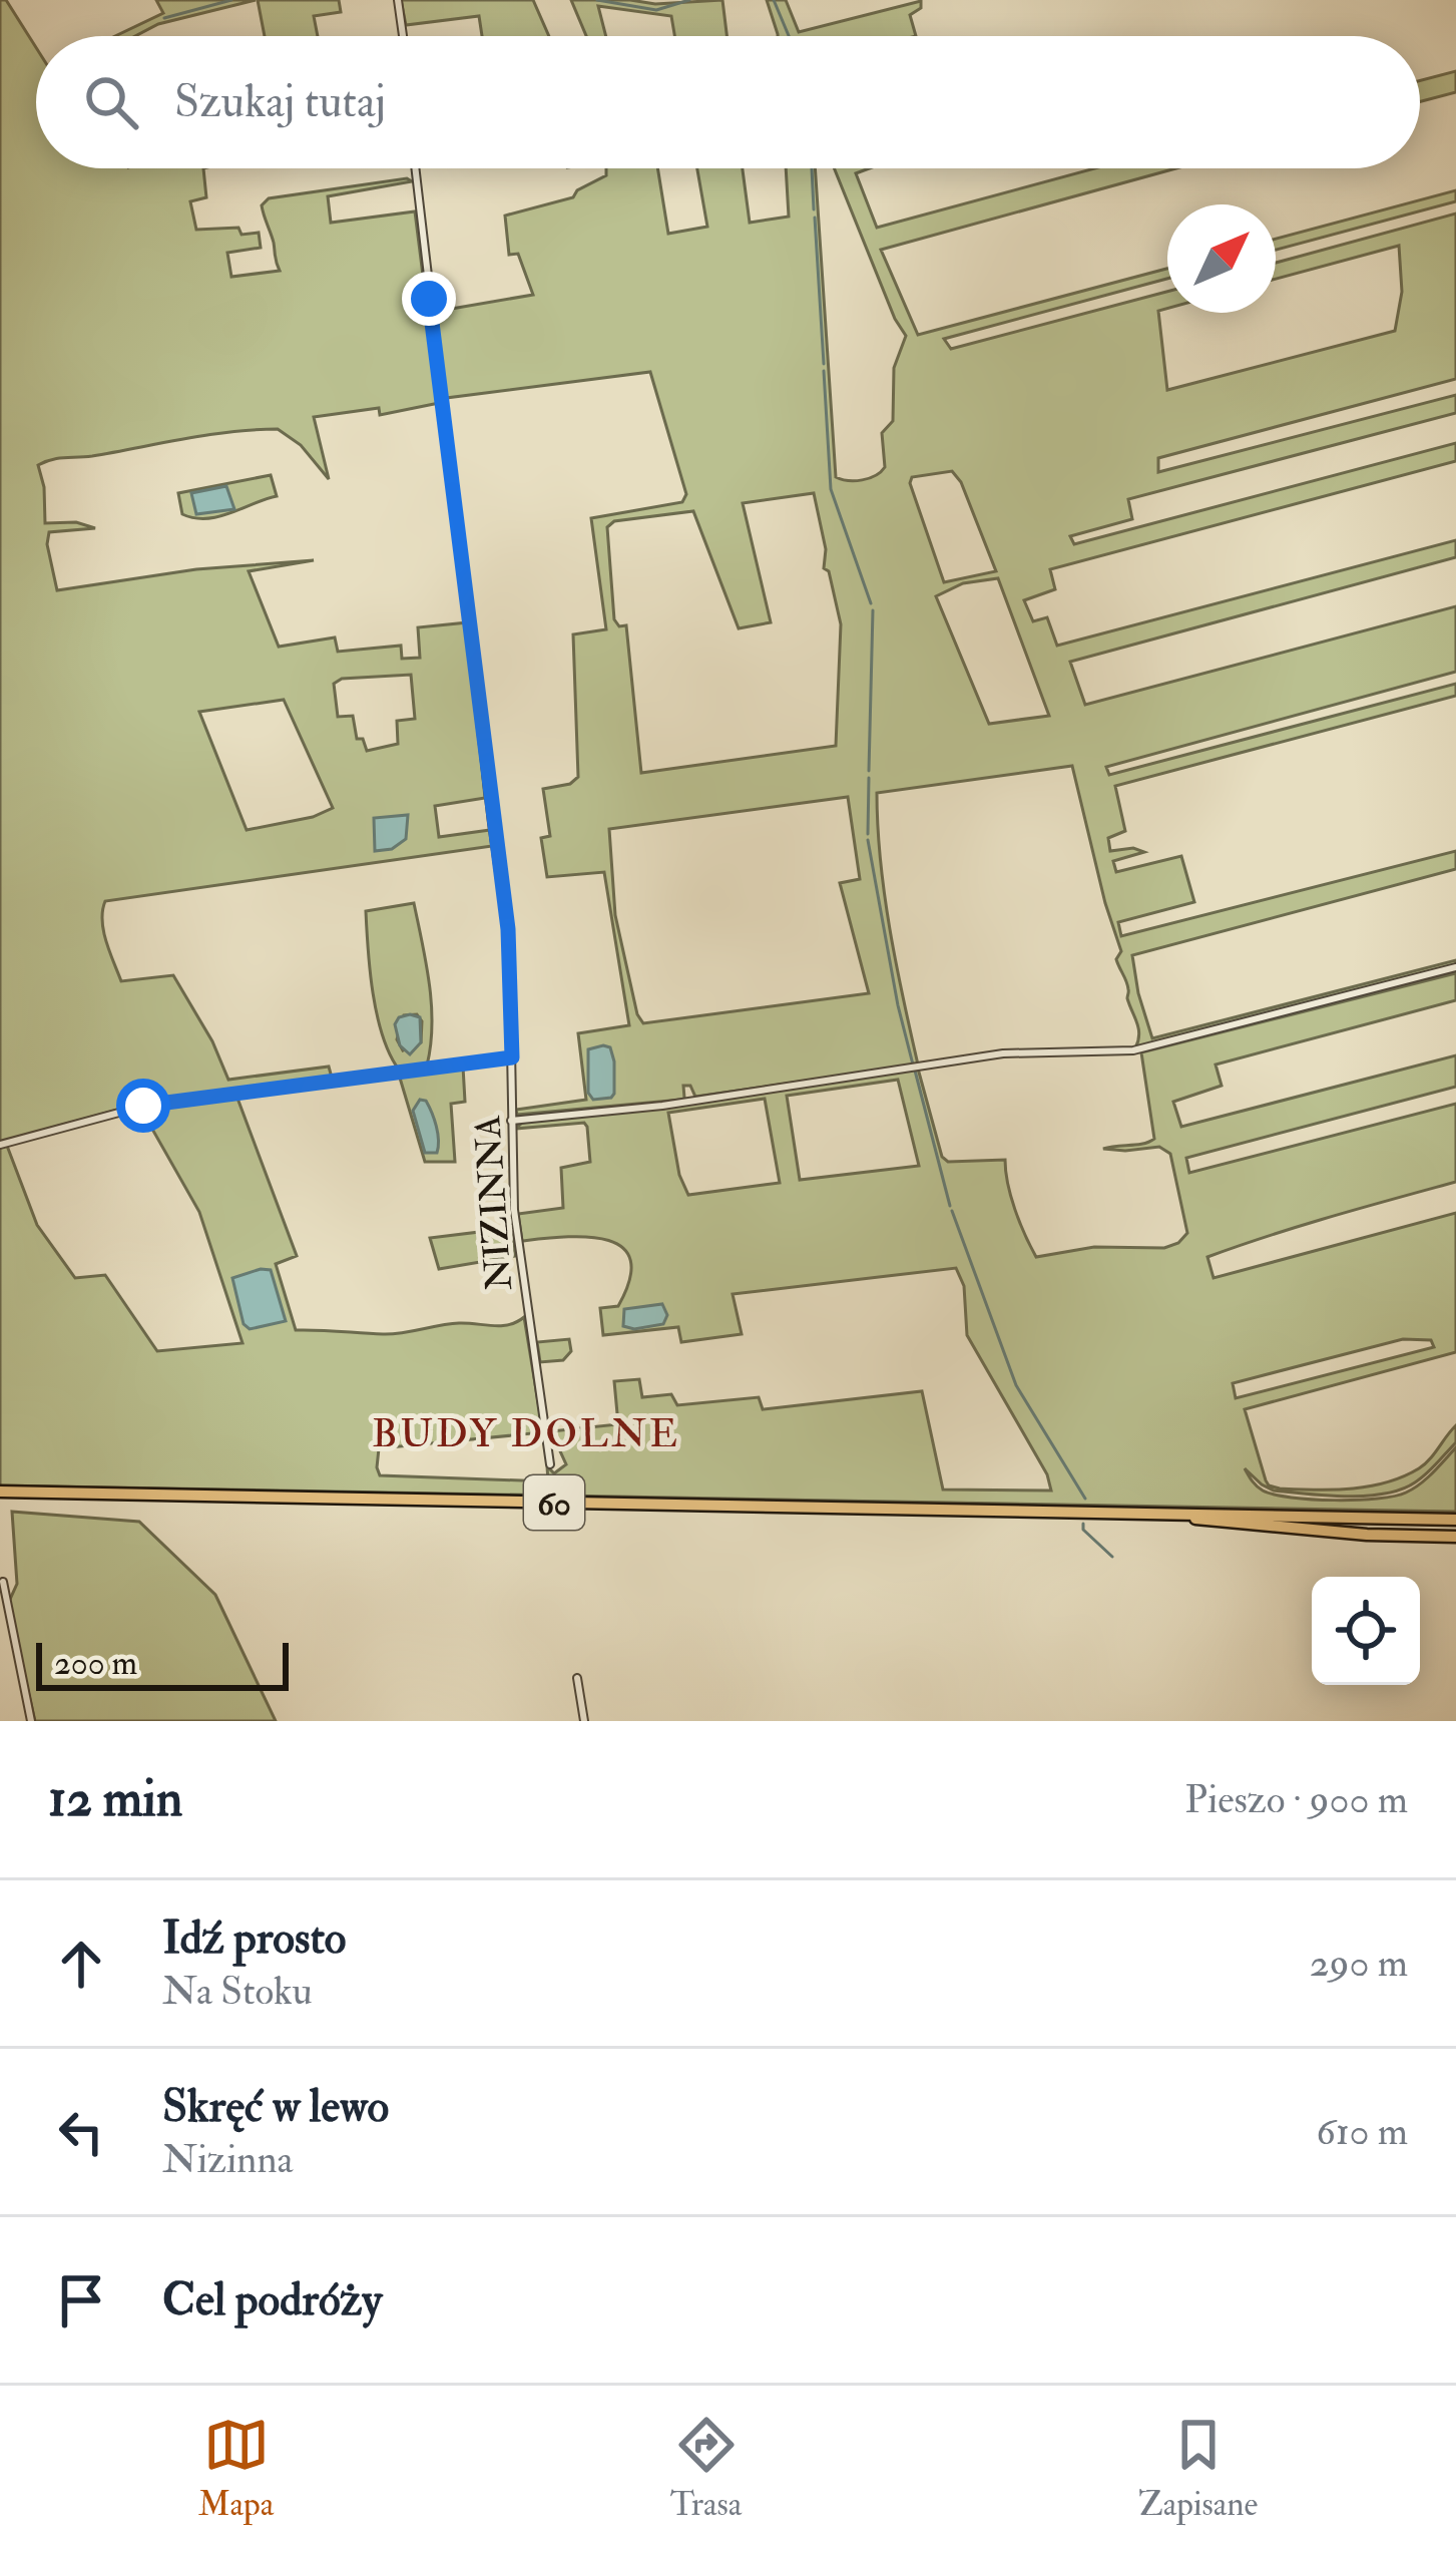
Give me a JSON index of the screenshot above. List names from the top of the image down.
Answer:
{
  "streets": {
    "main road": ["60"],
    "street": ["NIZINNA"]
  },
  "districts": ["BUDY DOLNE"],
  "scale_bar": "200 m",
  "north": "top right",
  "page": {
    "search": "Szukaj tutaj",
    "scale": "200 m",
    "heading": ["12 min", "Pieszo · 900 m"],
    "list": [
      ["Idź prosto", "Na Stoku", "290 m"],
      ["Skręć w lewo", "Nizinna", "610 m"],
      "Cel podróży"
    ],
    "nav": ["Mapa", "Trasa", "Zapisane"]
  }
}
